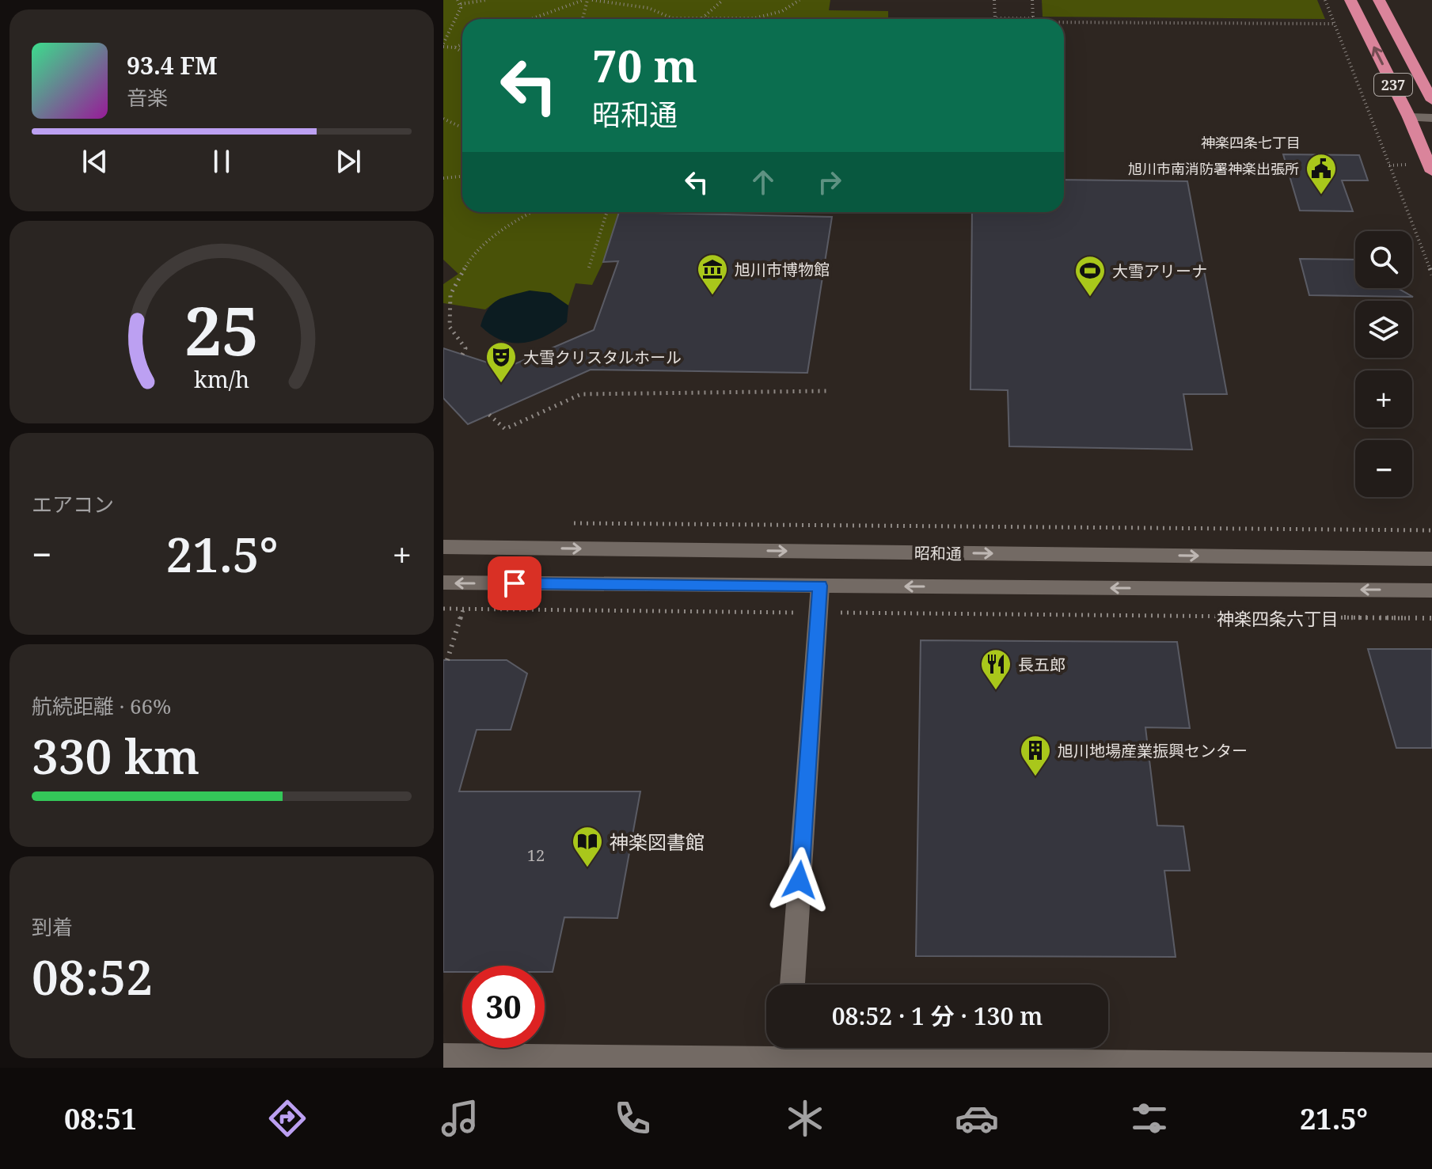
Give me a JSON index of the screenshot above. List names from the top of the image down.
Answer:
{
  "streets": {
    "highway": ["237"],
    "street": ["昭和通"]
  },
  "districts": ["神楽四条七丁目", "神楽四条六丁目"],
  "places": {
    "public building": ["旭川市南消防署神楽出張所"],
    "museum": ["旭川市博物館"],
    "sports": ["大雪アリーナ"],
    "theatre": ["大雪クリスタルホール"],
    "restaurant": ["長五郎"],
    "building": ["旭川地場産業振興センター"],
    "library": ["神楽図書館"]
  },
  "house_numbers": ["12"],
  "page": {
    "turn": ["70 m", "昭和通"],
    "song": ["93.4 FM", "音楽"],
    "map_buttons": ["+", "−"],
    "tile": [
      "エアコン",
      ["航続距離 · 66%", "330 km"],
      ["到着", "08:52"]
    ],
    "heat": ["−", "21.5°", "+"],
    "limit": "30",
    "trip": "08:52 · 1 分 · 130 m",
    "tabs": ["08:51", "21.5°"],
    "gauge": ["25", "km/h"]
  }
}
